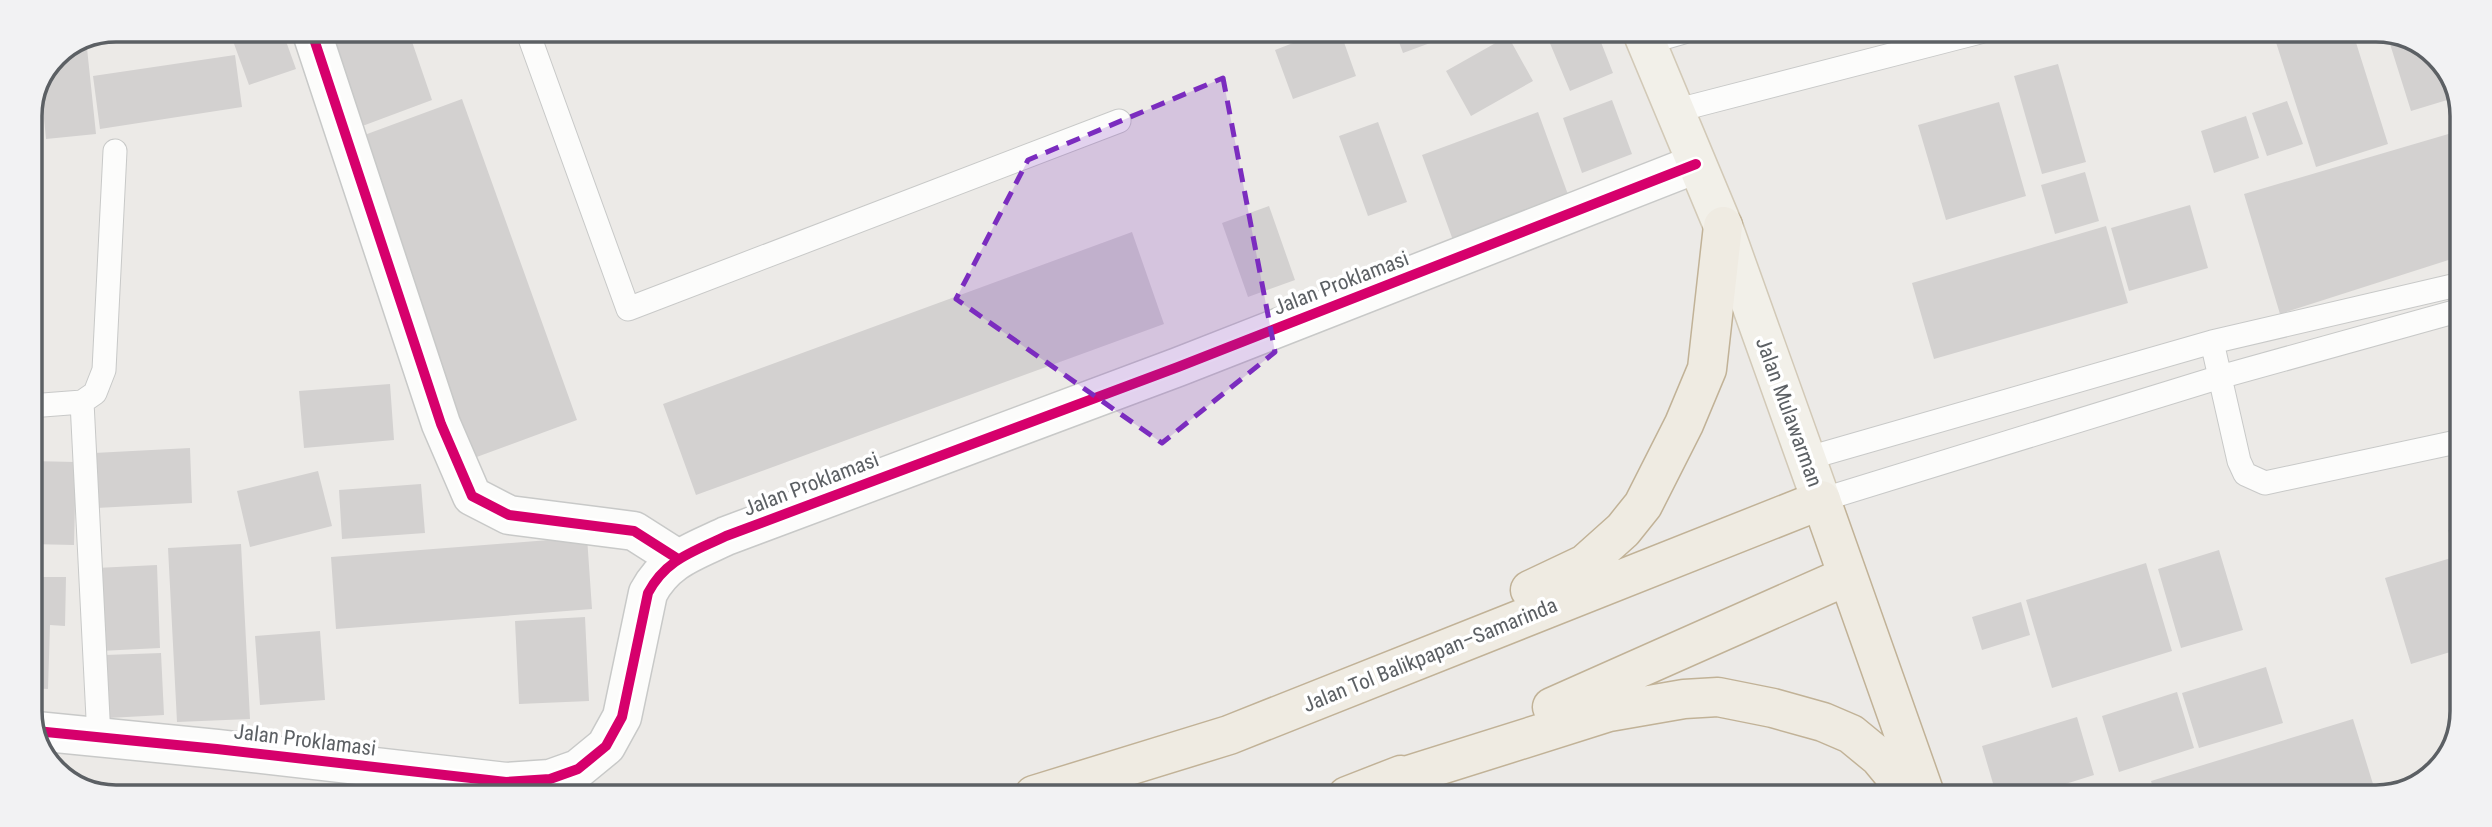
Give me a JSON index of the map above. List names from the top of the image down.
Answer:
{
  "streets": {
    "highway": ["Jalan Mulawarman", "Jalan Tol Balikpapan–Samarinda"],
    "street": ["Jalan Proklamasi"]
  },
  "crossings": [
    ["Jalan Proklamasi", "Jalan Mulawarman"],
    ["Jalan Mulawarman", "Jalan Tol Balikpapan–Samarinda"]
  ]
}
